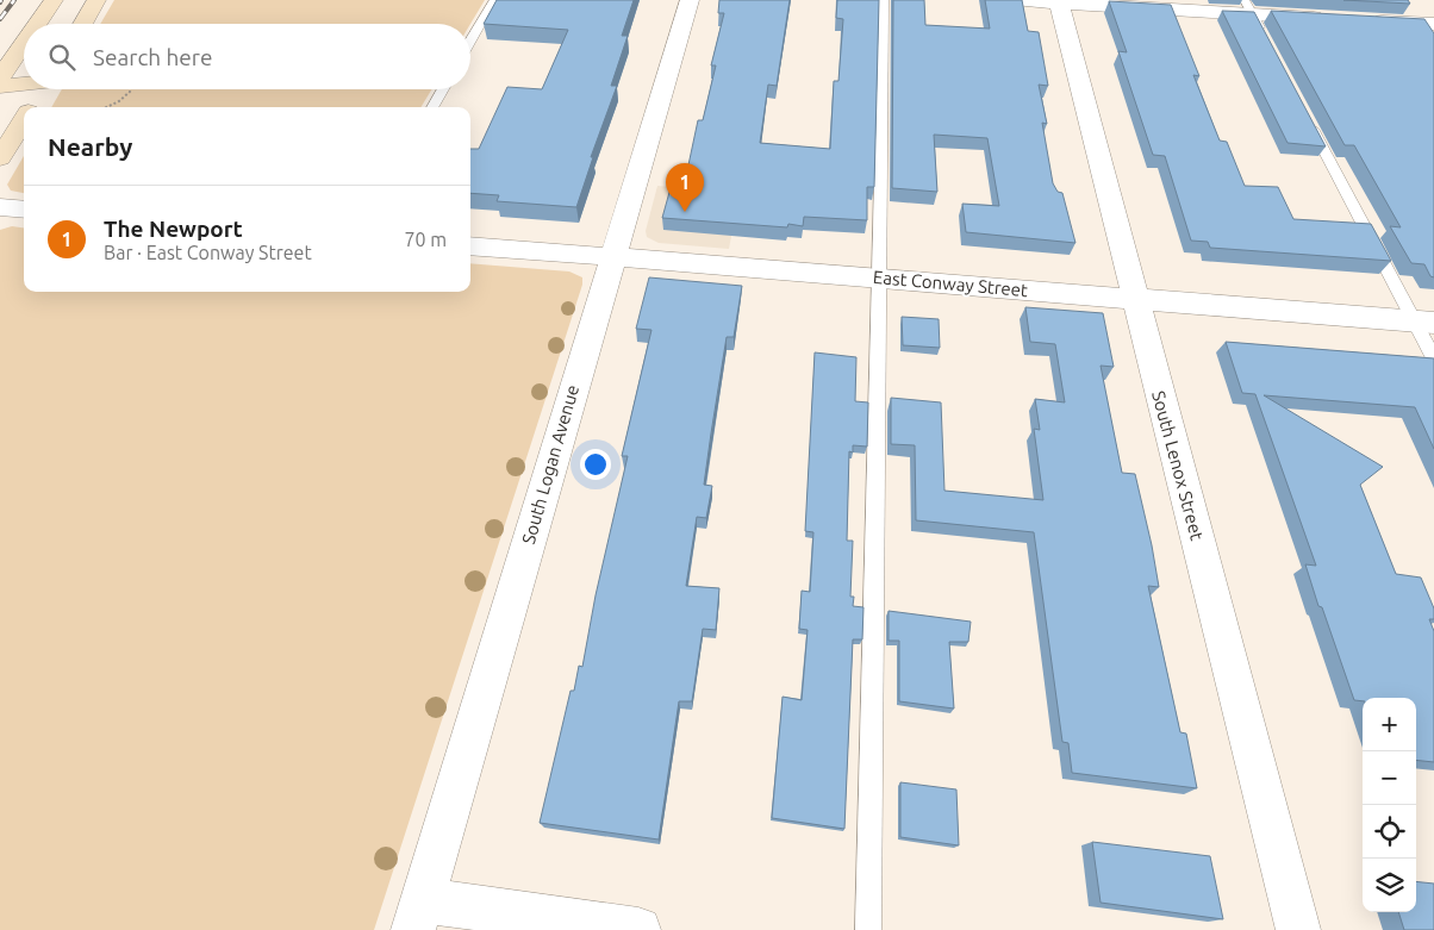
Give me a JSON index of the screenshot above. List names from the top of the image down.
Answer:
{
  "streets": {
    "street": ["East Conway Street", "South Logan Avenue", "South Lenox Street"]
  },
  "crossings": [
    ["East Conway Street", "South Logan Avenue"],
    ["East Conway Street", "South Lenox Street"]
  ],
  "page": {
    "search": "Search here",
    "heading": "Nearby",
    "pins": "1",
    "list": [
      {
        "mark": "1",
        "name": "The Newport",
        "note": "Bar · East Conway Street",
        "value": "70 m"
      }
    ],
    "map_buttons": ["+", "−"]
  }
}
